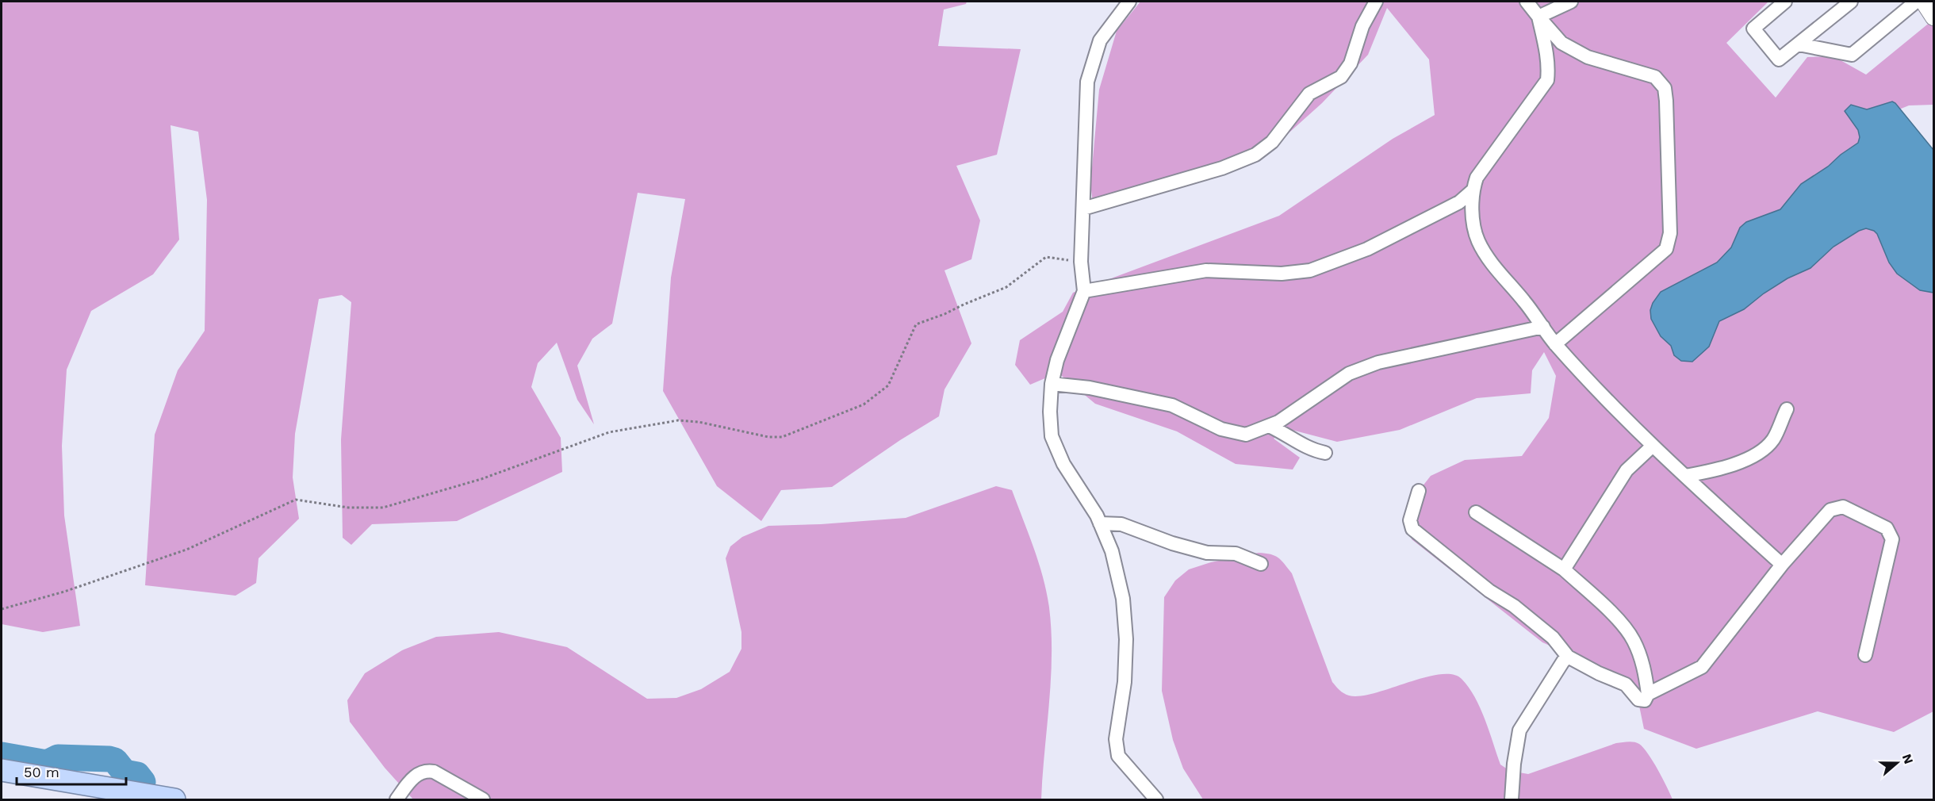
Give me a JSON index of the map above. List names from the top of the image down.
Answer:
{
  "scale_bar": "50 m",
  "north": "right"
}
